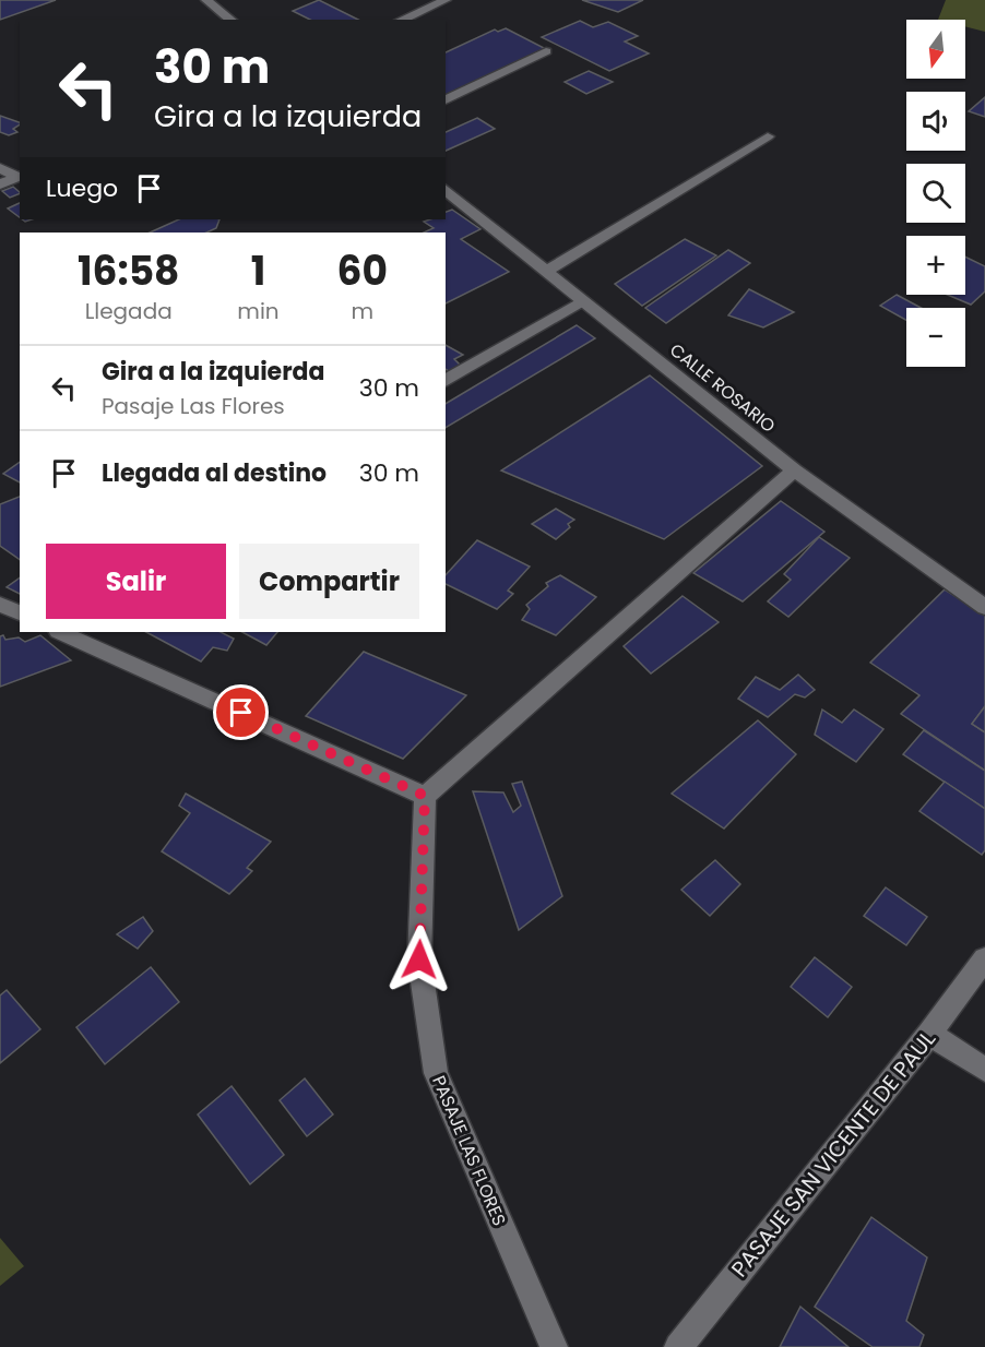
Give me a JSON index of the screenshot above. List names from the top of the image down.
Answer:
{
  "streets": {
    "street": ["CALLE ROSARIO", "PASAJE LAS FLORES", "PASAJE SAN VICENTE DE PAUL"]
  },
  "north": "bottom",
  "page": {
    "map_buttons": ["+", "−"],
    "turn": ["30 m", "Gira a la izquierda"],
    "then": "Luego",
    "eta": [
      "16:58",
      "Llegada",
      "1",
      "min",
      "60",
      "m"
    ],
    "list": [
      {
        "name": "Gira a la izquierda",
        "note": "Pasaje Las Flores",
        "value": "30 m"
      },
      {
        "name": "Llegada al destino",
        "value": "30 m"
      }
    ],
    "buttons": ["Salir", "Compartir"]
  }
}
